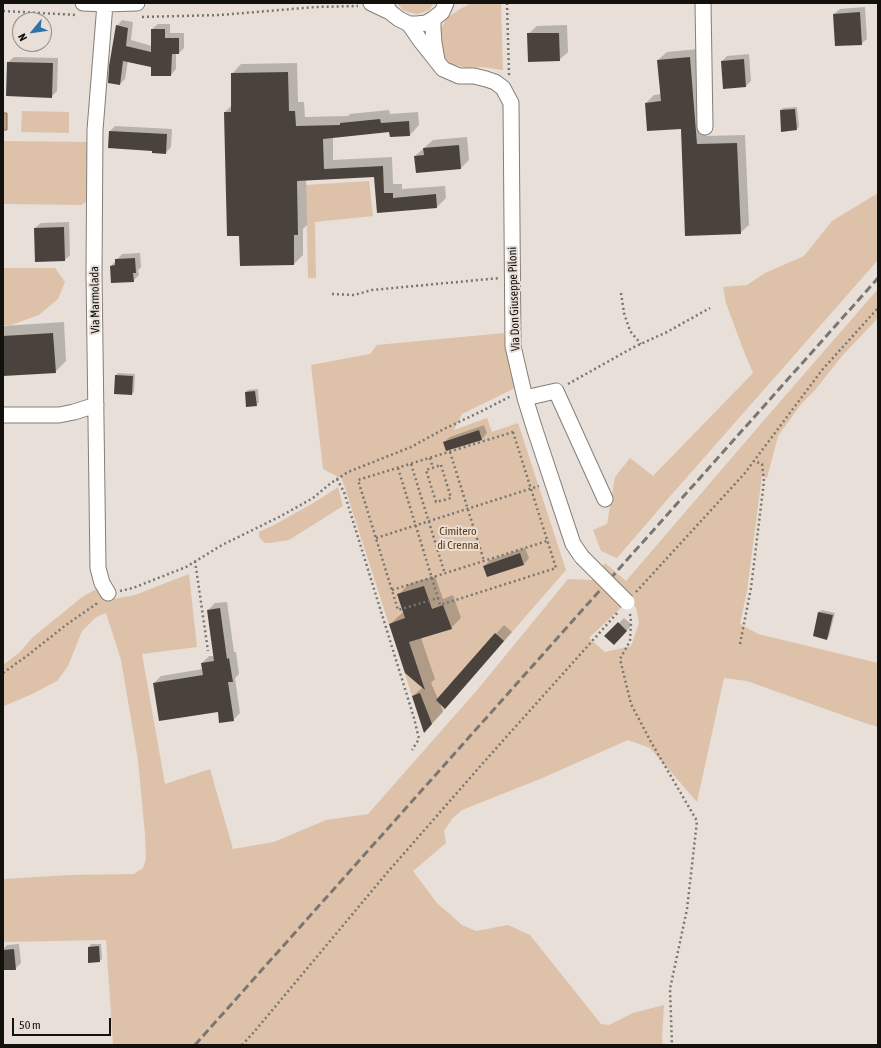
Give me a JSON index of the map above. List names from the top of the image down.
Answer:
{
  "streets": {
    "street": ["Via Don Giuseppe Piloni", "Via Marmolada"]
  },
  "parks": ["Cimitero di Crenna"],
  "scale_bar": "50 m",
  "north": "bottom left"
}
